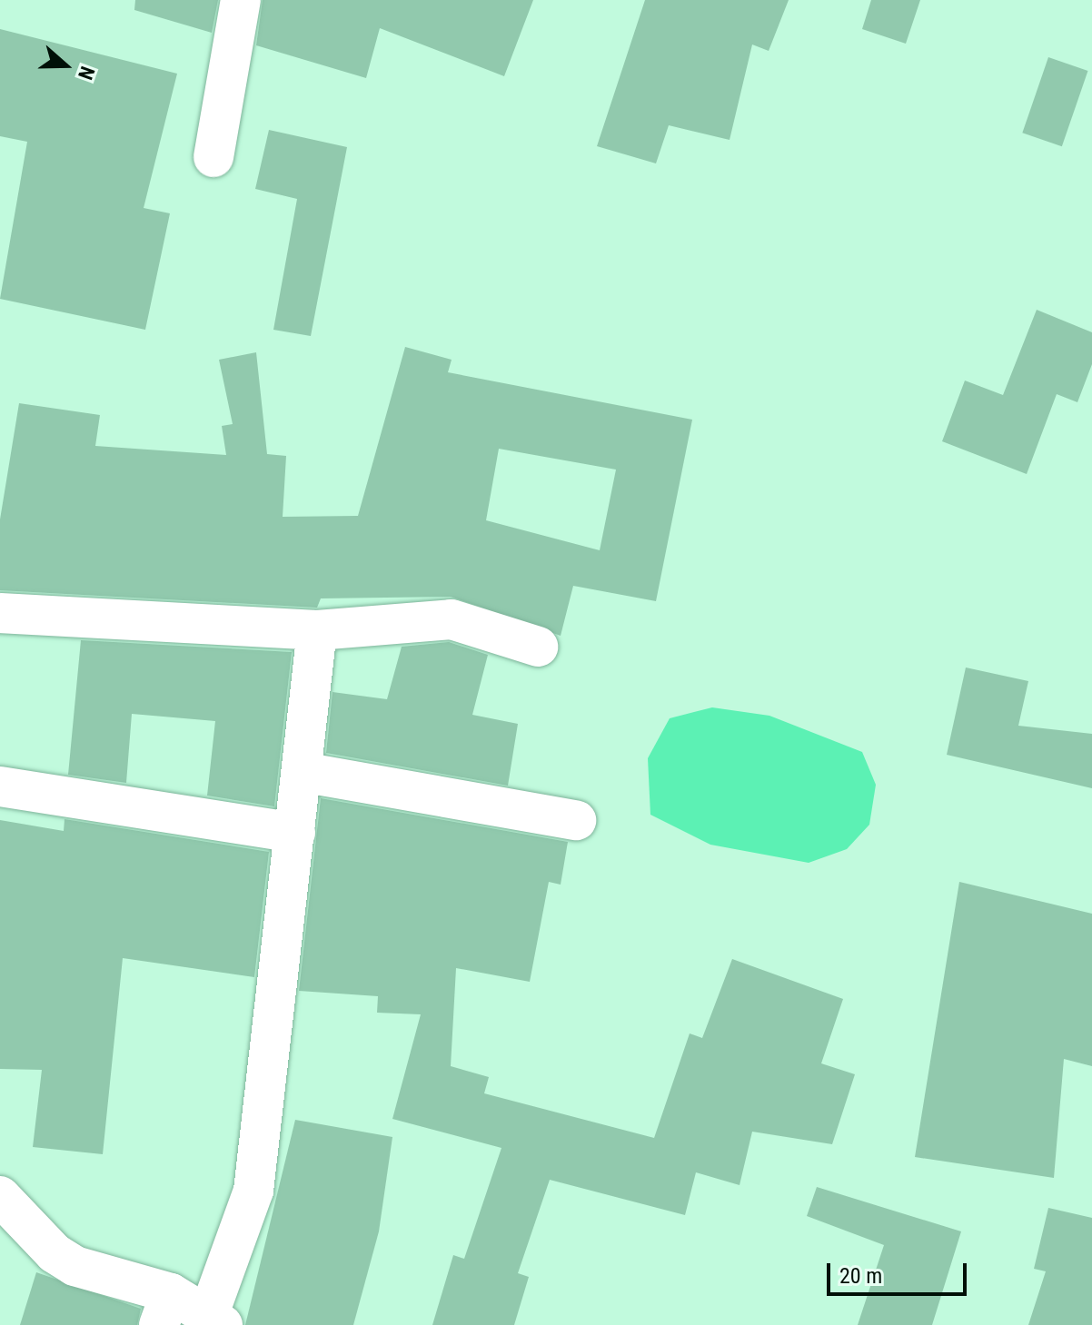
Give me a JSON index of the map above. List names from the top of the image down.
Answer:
{
  "scale_bar": "20 m",
  "north": "right"
}
